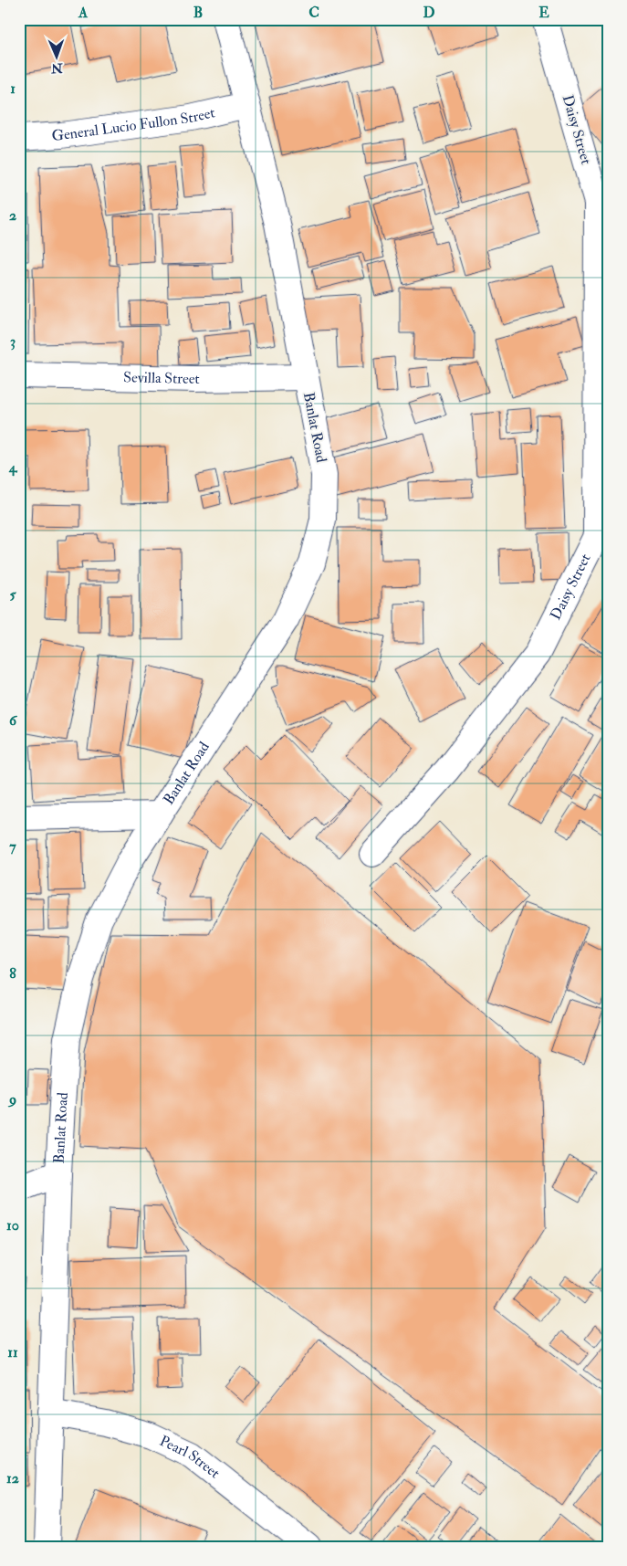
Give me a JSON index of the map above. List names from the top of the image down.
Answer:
{
  "streets": {
    "street": [
      "General Lucio Fullon Street",
      "Daisy Street",
      "Sevilla Street",
      "Banlat Road",
      "Pearl Street"
    ]
  },
  "crossings": [
    ["General Lucio Fullon Street", "Banlat Road"],
    ["Sevilla Street", "Banlat Road"],
    ["Banlat Road", "Pearl Street"]
  ],
  "north": "bottom",
  "grid": {
    "columns": [
      "A",
      "B",
      "C",
      "D",
      "E"
    ],
    "rows": [
      "1",
      "2",
      "3",
      "4",
      "5",
      "6",
      "7",
      "8",
      "9",
      "10",
      "11",
      "12"
    ]
  }
}
